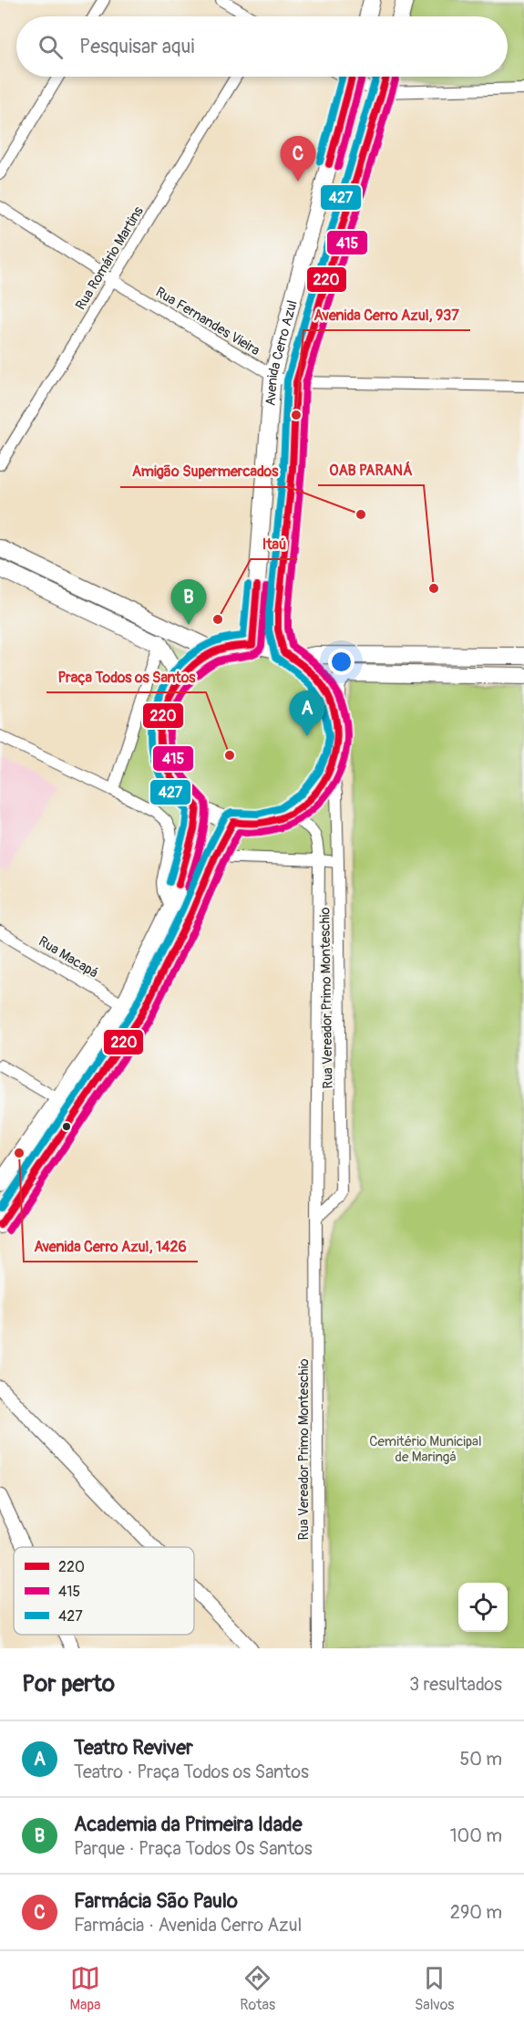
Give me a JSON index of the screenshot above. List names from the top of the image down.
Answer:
{
  "streets": {
    "main road": ["Avenida Cerro Azul"],
    "street": [
      "Rua Romário Martins",
      "Rua Fernandes Vieira",
      "Rua Macapá",
      "Rua Vereador Primo Monteschio"
    ]
  },
  "crossings": [
    ["Rua Romário Martins", "Rua Fernandes Vieira"],
    ["Rua Fernandes Vieira", "Avenida Cerro Azul"],
    ["Avenida Cerro Azul", "Rua Vereador Primo Monteschio"]
  ],
  "parks": ["Cemitério Municipal de Maringá"],
  "places": [
    "Avenida Cerro Azul, 937",
    "Amigão Supermercados",
    "OAB PARANÁ",
    "Itaú",
    "Praça Todos os Santos",
    "Avenida Cerro Azul, 1426"
  ],
  "lines": ["transit line 220", "transit line 415", "transit line 427"],
  "legend": ["220", "415", "427"],
  "page": {
    "search": "Pesquisar aqui",
    "pins": ["C", "B", "A"],
    "heading": ["Por perto", "3 resultados"],
    "list": [
      {
        "mark": "A",
        "name": "Teatro Reviver",
        "note": "Teatro · Praça Todos os Santos",
        "value": "50 m"
      },
      {
        "mark": "B",
        "name": "Academia da Primeira Idade",
        "note": "Parque · Praça Todos Os Santos",
        "value": "100 m"
      },
      {
        "mark": "C",
        "name": "Farmácia São Paulo",
        "note": "Farmácia · Avenida Cerro Azul",
        "value": "290 m"
      }
    ],
    "nav": ["Mapa", "Rotas", "Salvos"]
  }
}
